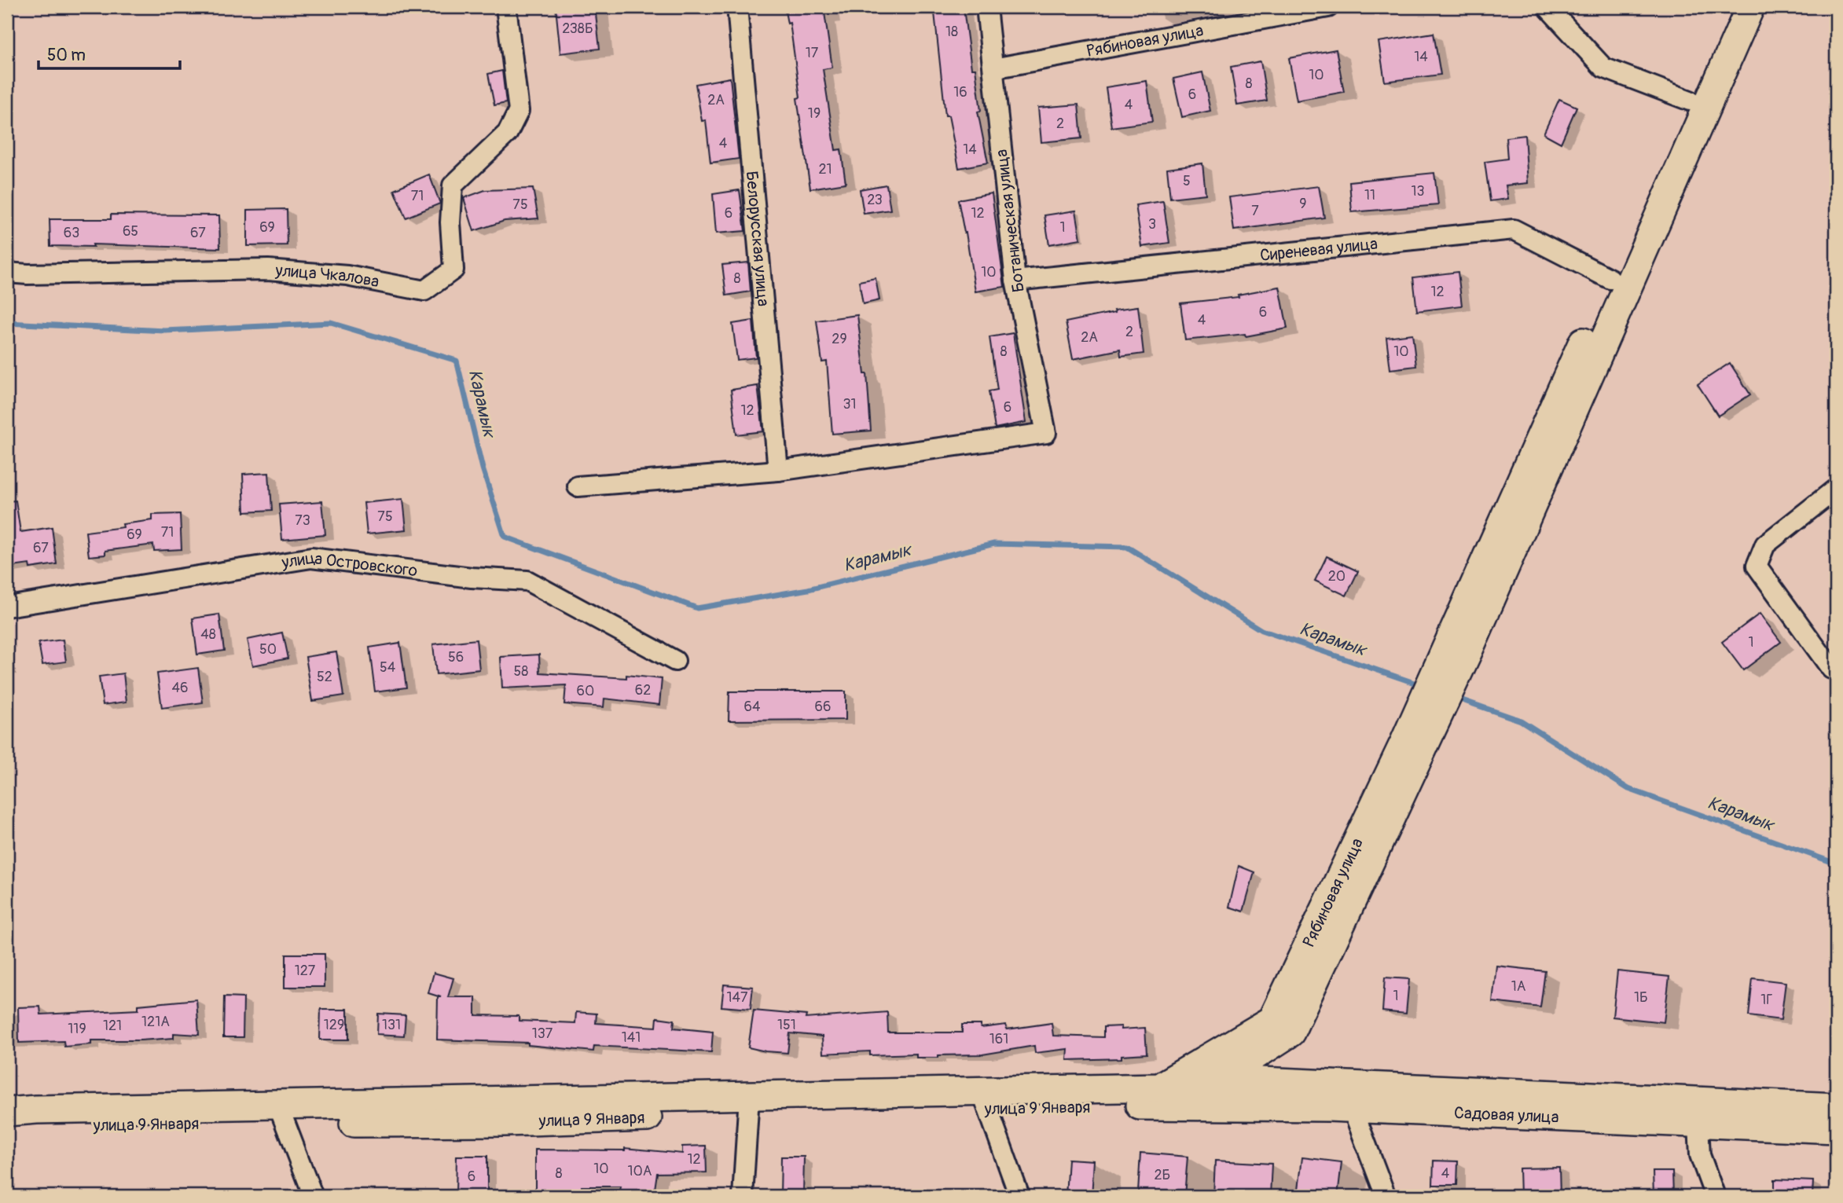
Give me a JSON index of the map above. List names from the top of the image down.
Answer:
{
  "streets": {
    "main road": ["Рябиновая улица", "улица 9 Января", "Садовая улица"],
    "street": [
      "Ботаническая улица",
      "Белорусская улица",
      "Сиреневая улица",
      "улица Чкалова",
      "улица Островского"
    ]
  },
  "crossings": [
    ["Рябиновая улица", "Ботаническая улица"],
    ["Рябиновая улица", "улица 9 Января"],
    ["Рябиновая улица", "Садовая улица"],
    ["Ботаническая улица", "Белорусская улица"],
    ["Ботаническая улица", "Сиреневая улица"],
    ["улица 9 Января", "Садовая улица"]
  ],
  "water": ["Карамык"],
  "house_numbers": [
    "238Б",
    "18",
    "17",
    "14",
    "10",
    "8",
    "16",
    "6",
    "2А",
    "4",
    "19",
    "2",
    "4",
    "14",
    "21",
    "5",
    "13",
    "11",
    "71",
    "23",
    "9",
    "75",
    "7",
    "6",
    "12",
    "3",
    "69",
    "1",
    "65",
    "63",
    "67",
    "10",
    "8",
    "12",
    "6",
    "4",
    "2",
    "2А",
    "29",
    "8",
    "10",
    "31",
    "6",
    "12",
    "75",
    "73",
    "71",
    "69",
    "67",
    "20",
    "48",
    "1",
    "50",
    "56",
    "54",
    "58",
    "52",
    "46",
    "62",
    "60",
    "64",
    "66",
    "127",
    "1А",
    "1",
    "147",
    "1Б",
    "1Г",
    "121А",
    "129",
    "131",
    "151",
    "121",
    "119",
    "137",
    "141",
    "161",
    "12",
    "10",
    "10А",
    "8",
    "4",
    "2Б",
    "6"
  ],
  "scale_bar": "50 m"
}
